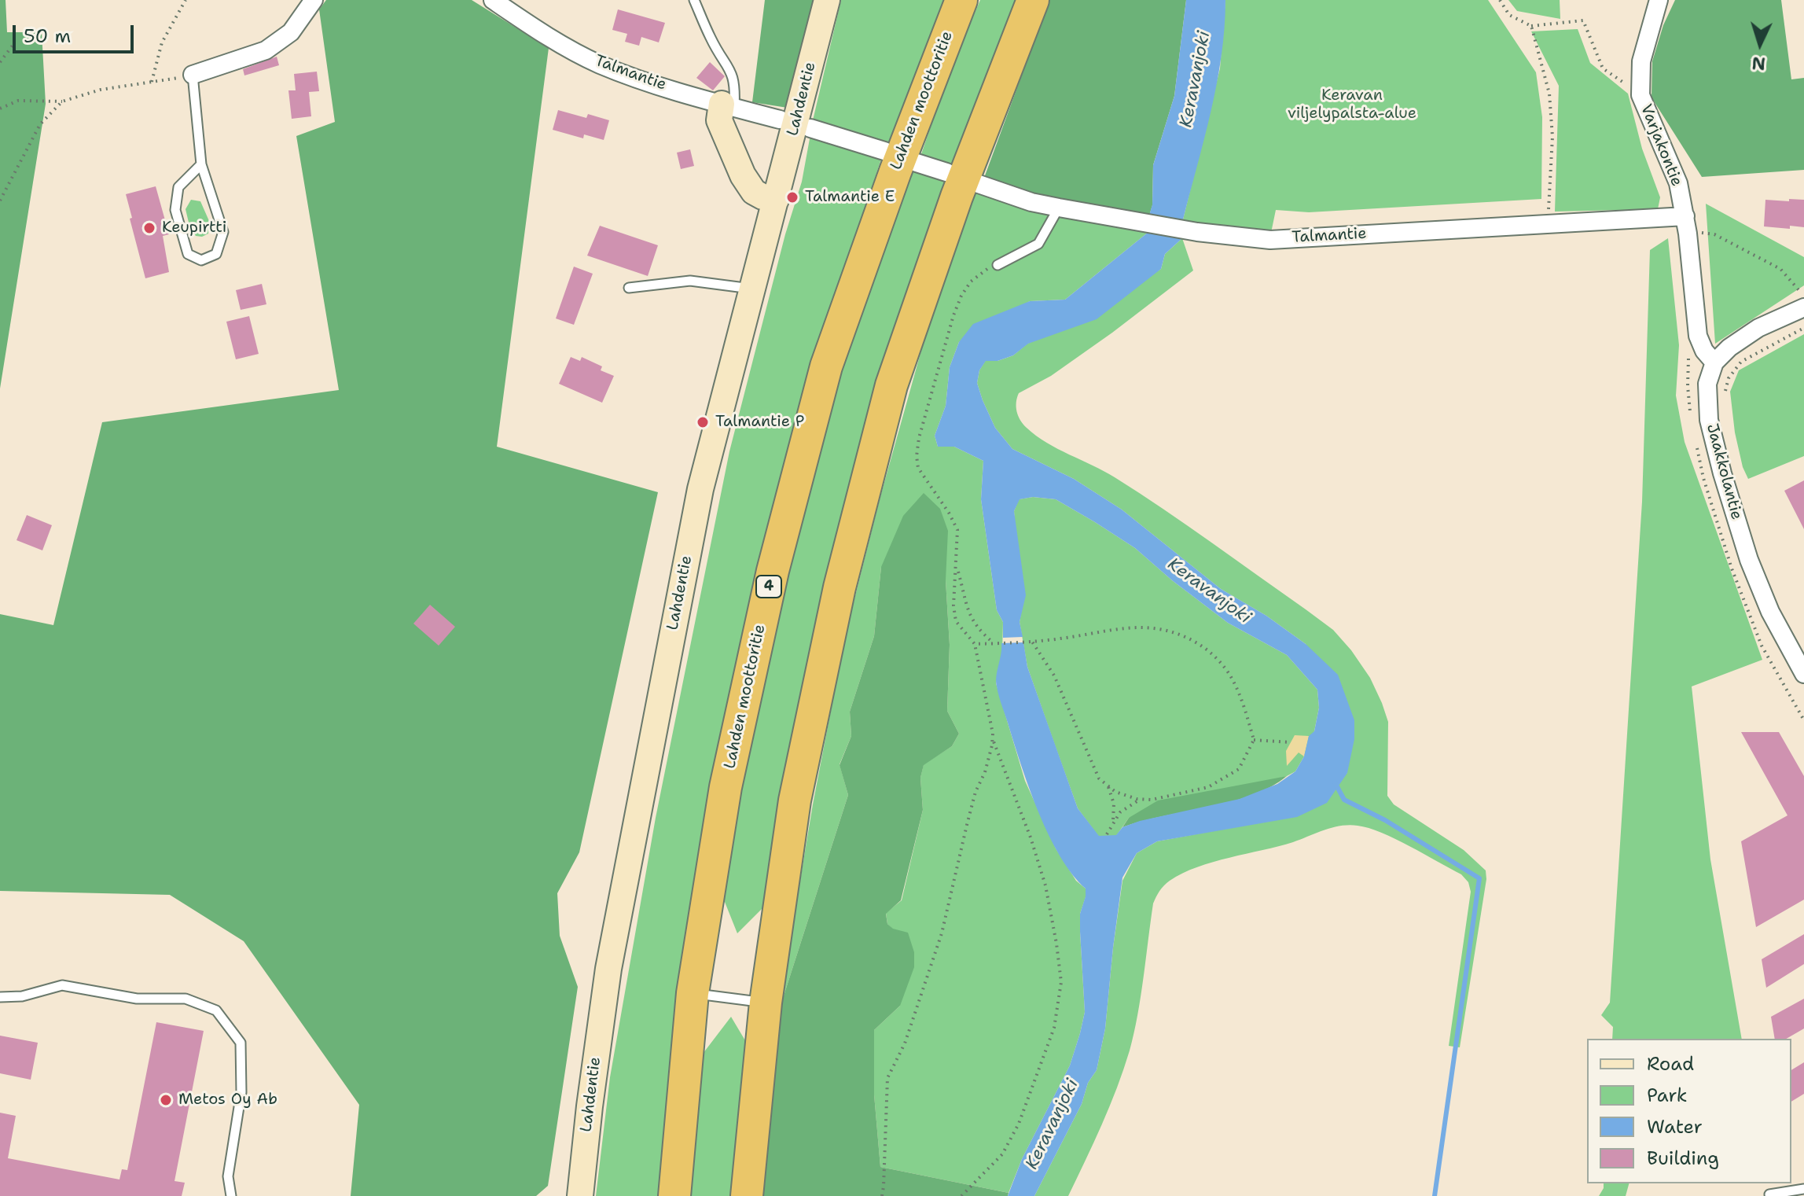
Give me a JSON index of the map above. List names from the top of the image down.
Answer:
{
  "streets": {
    "highway": ["Lahden moottoritie", "4"],
    "main road": ["Lahdentie"],
    "street": ["Talmantie", "Varjakontie", "Jaakkolantie"]
  },
  "crossings": [
    ["Talmantie", "Varjakontie"],
    ["Varjakontie", "Jaakkolantie"]
  ],
  "water": ["Keravanjoki"],
  "parks": ["Keravan viljelypalsta-alue"],
  "places": [
    "Talmantie E",
    "Keupirtti",
    "Talmantie P",
    "Metos Oy Ab"
  ],
  "legend": [
    "Road",
    "Park",
    "Water",
    "Building"
  ],
  "scale_bar": "50 m",
  "north": "bottom"
}
